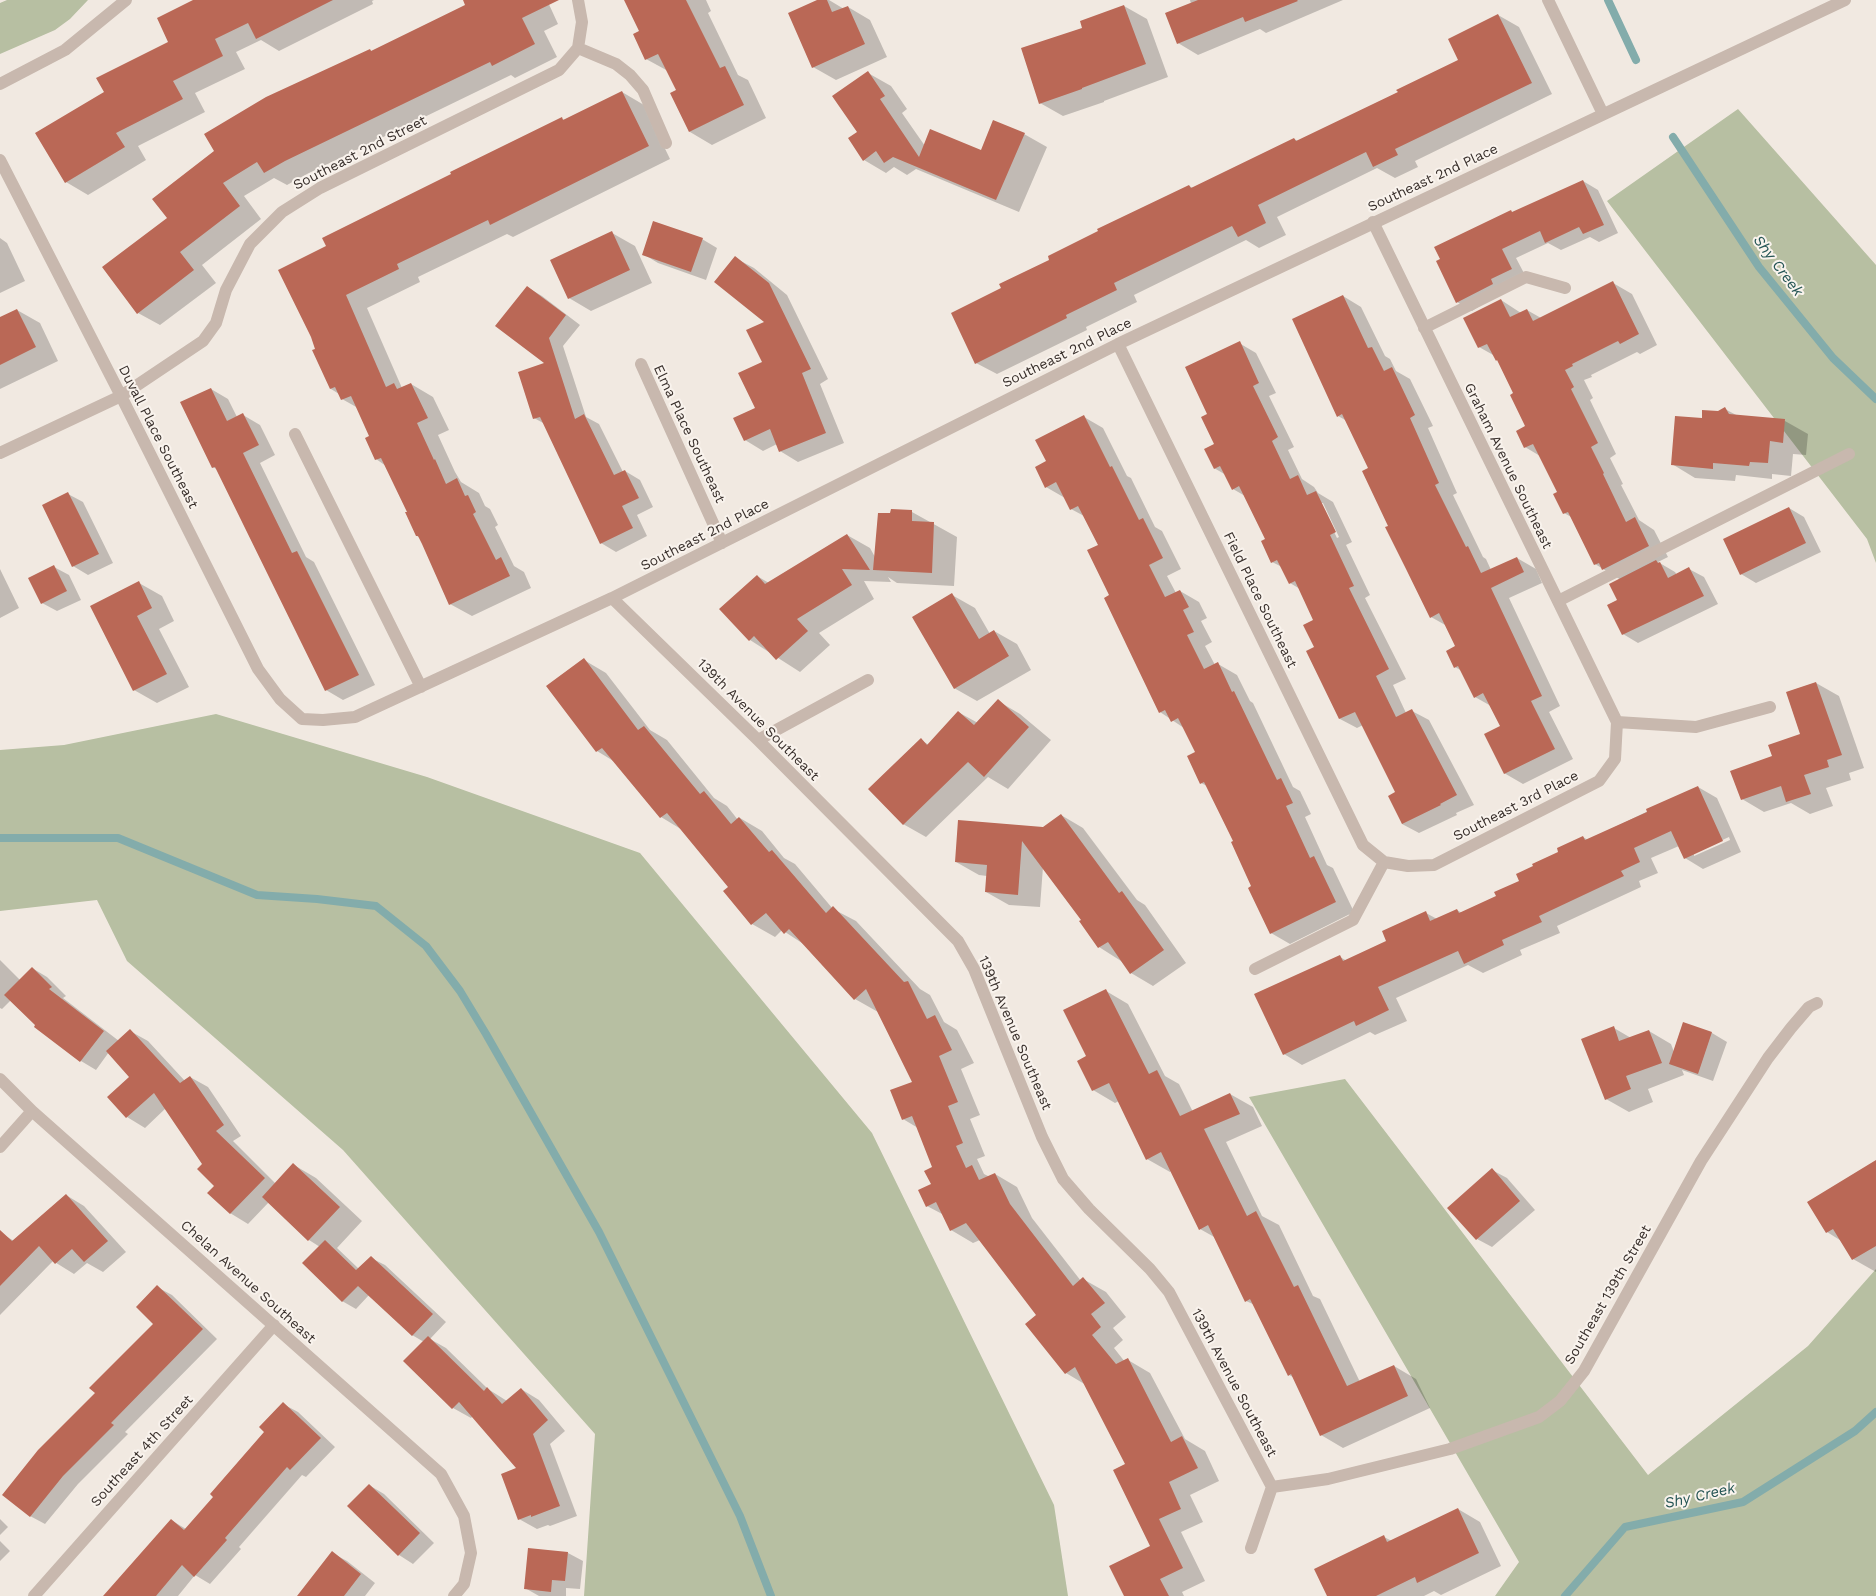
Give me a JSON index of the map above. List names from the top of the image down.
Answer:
{
  "streets": {
    "street": [
      "Southeast 2nd Street",
      "Southeast 2nd Place",
      "Elma Place Southeast",
      "Duvall Place Southeast",
      "Graham Avenue Southeast",
      "Field Place Southeast",
      "139th Avenue Southeast",
      "Southeast 3rd Place",
      "Chelan Avenue Southeast",
      "Southeast 139th Street",
      "Southeast 4th Street"
    ]
  },
  "crossings": [
    ["Southeast 2nd Street", "Duvall Place Southeast"],
    ["Southeast 2nd Place", "Elma Place Southeast"],
    ["Southeast 2nd Place", "Duvall Place Southeast"],
    ["Southeast 2nd Place", "Graham Avenue Southeast"],
    ["Southeast 2nd Place", "Field Place Southeast"],
    ["Southeast 2nd Place", "139th Avenue Southeast"],
    ["Graham Avenue Southeast", "Southeast 3rd Place"],
    ["Field Place Southeast", "Southeast 3rd Place"],
    ["139th Avenue Southeast", "Southeast 139th Street"],
    ["Chelan Avenue Southeast", "Southeast 4th Street"]
  ],
  "water": ["Shy Creek"]
}
